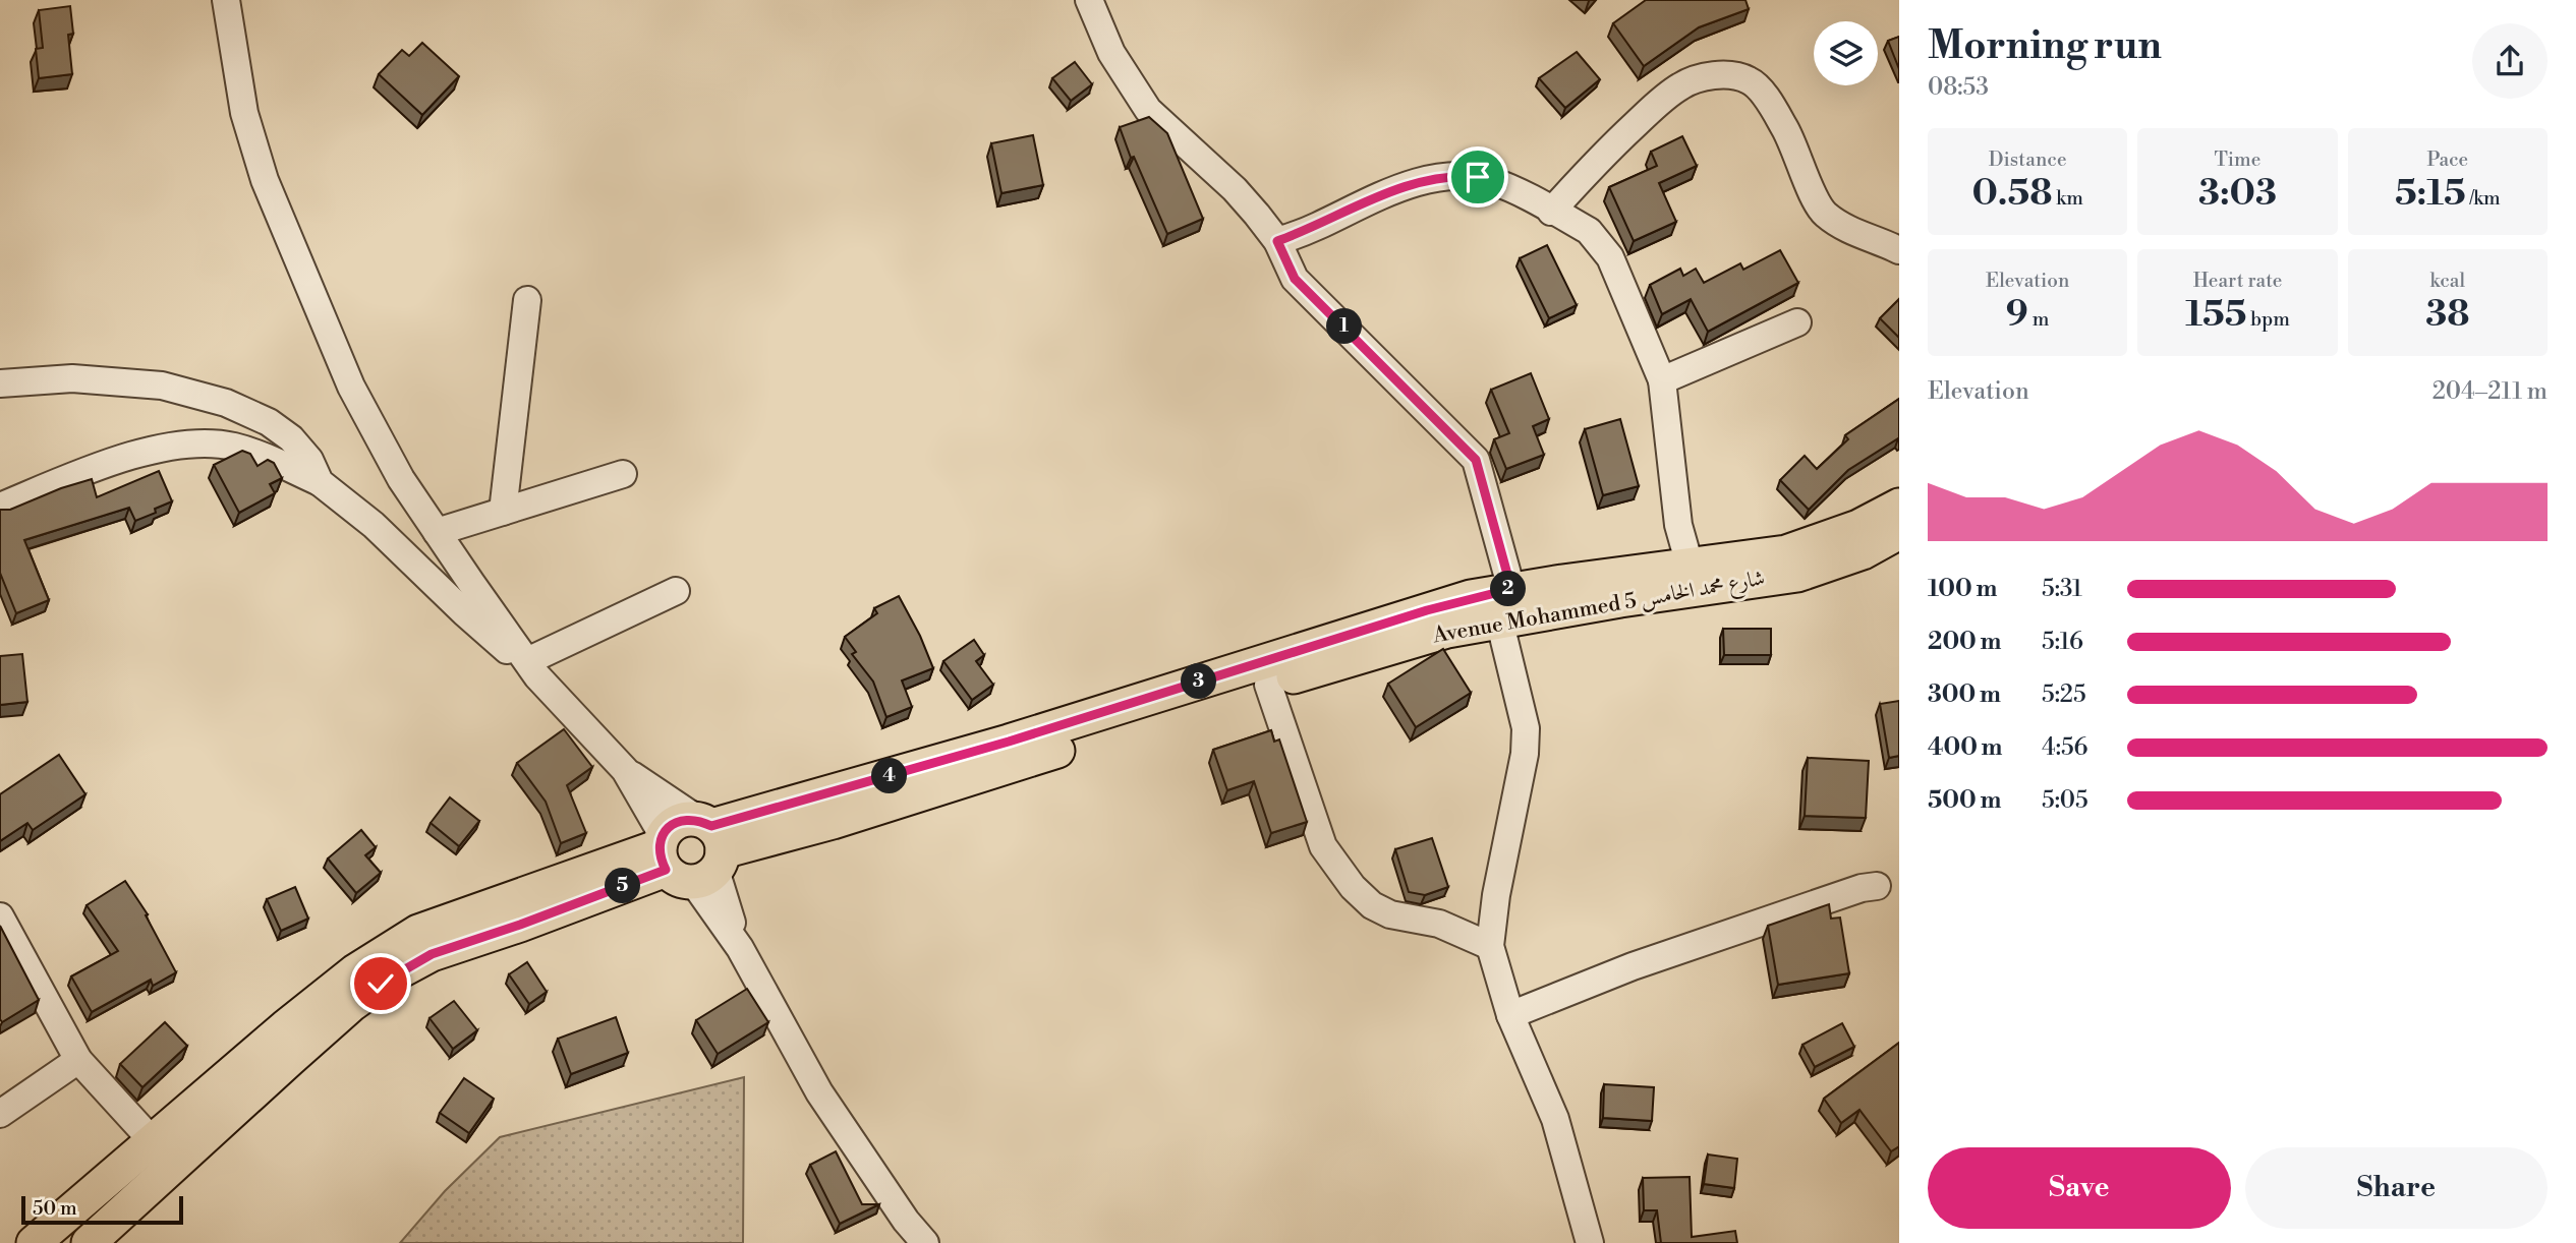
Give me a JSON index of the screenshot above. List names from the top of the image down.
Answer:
{
  "streets": {
    "main road": ["Avenue Mohammed 5 شارع محمد الخامس"]
  },
  "scale_bar": "50 m",
  "page": {
    "heading": ["Morning run", "08:53"],
    "stats": [
      ["Distance", "0.58 km"],
      ["Time", "3:03"],
      ["Pace", "5:15 /km"],
      ["Elevation", "9 m"],
      ["Heart rate", "155 bpm"],
      ["kcal", "38"]
    ],
    "pins": [
      "1",
      "2",
      "3",
      "4",
      "5"
    ],
    "chart": ["Elevation", "204–211 m"],
    "list": [
      {
        "name": "100 m",
        "note": "5:31"
      },
      {
        "name": "200 m",
        "note": "5:16"
      },
      {
        "name": "300 m",
        "note": "5:25"
      },
      {
        "name": "400 m",
        "note": "4:56"
      },
      {
        "name": "500 m",
        "note": "5:05"
      }
    ],
    "buttons": ["Save", "Share"],
    "scale": "50 m"
  }
}
